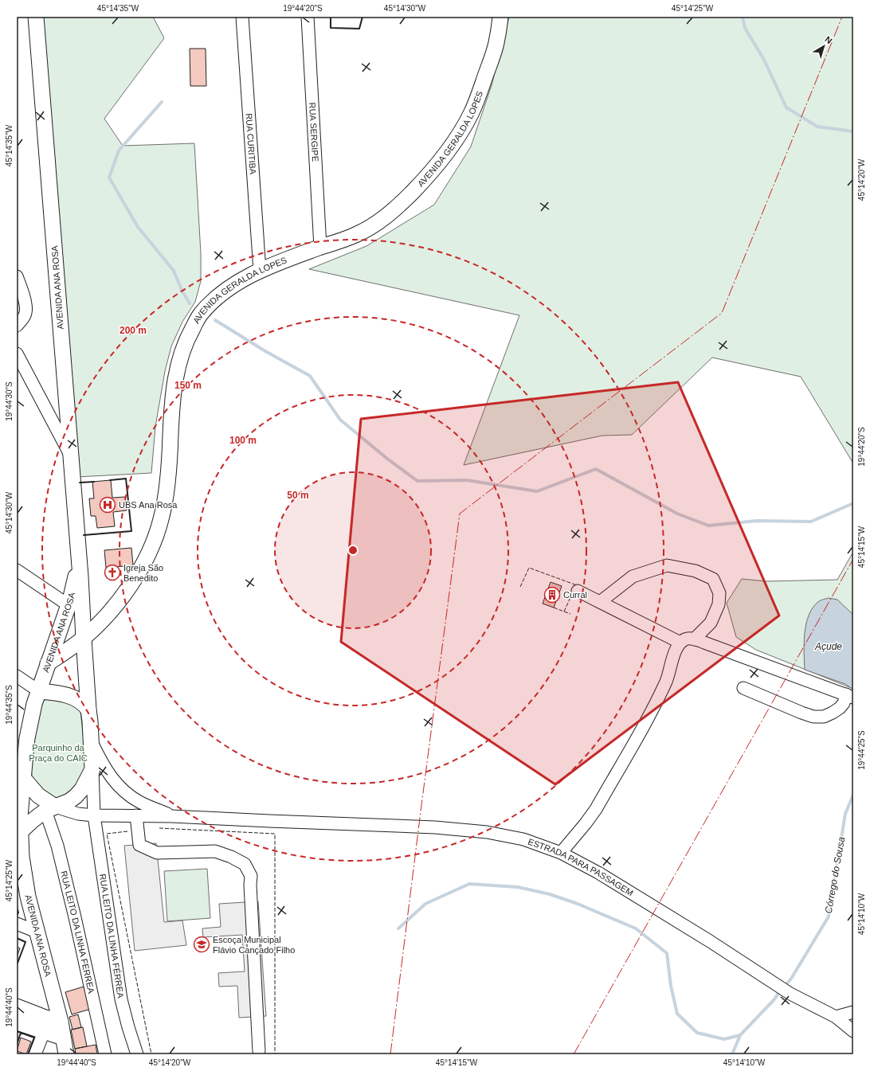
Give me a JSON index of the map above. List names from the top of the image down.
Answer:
{
  "streets": {
    "main road": ["AVENIDA GERALDA LOPES", "AVENIDA ANA ROSA"],
    "street": [
      "RUA SERGIPE",
      "RUA CURITIBA",
      "ESTRADA PARA PASSAGEM",
      "RUA LEITO DA LINHA FERREA",
      "RUA LEITO DA LINHA FÉRREA"
    ]
  },
  "crossings": [
    ["RUA SERGIPE", "AVENIDA GERALDA LOPES"],
    ["AVENIDA GERALDA LOPES", "RUA CURITIBA"],
    ["AVENIDA GERALDA LOPES", "AVENIDA ANA ROSA"],
    ["AVENIDA ANA ROSA", "RUA LEITO DA LINHA FÉRREA"],
    ["ESTRADA PARA PASSAGEM", "RUA LEITO DA LINHA FERREA"],
    ["ESTRADA PARA PASSAGEM", "RUA LEITO DA LINHA FÉRREA"]
  ],
  "water": ["Açude", "Córrego do Sousa"],
  "parks": ["Parquinho da Praça do CAIC"],
  "places": {
    "hospital": ["UBS Ana Rosa"],
    "church": ["Igreja São Benedito"],
    "building": ["Curral"],
    "school or university": ["Escoça Municipal Flávio Cançado Filho"]
  },
  "north": "top right",
  "coordinates": [
    "45°14'35\"W",
    "19°44'20\"S",
    "45°14'30\"W",
    "45°14'25\"W",
    "45°14'20\"W",
    "19°44'30\"S",
    "45°14'15\"W",
    "19°44'35\"S",
    "19°44'25\"S",
    "45°14'10\"W",
    "19°44'40\"S"
  ],
  "rings": [
    "200 m",
    "150 m",
    "100 m",
    "50 m"
  ]
}
